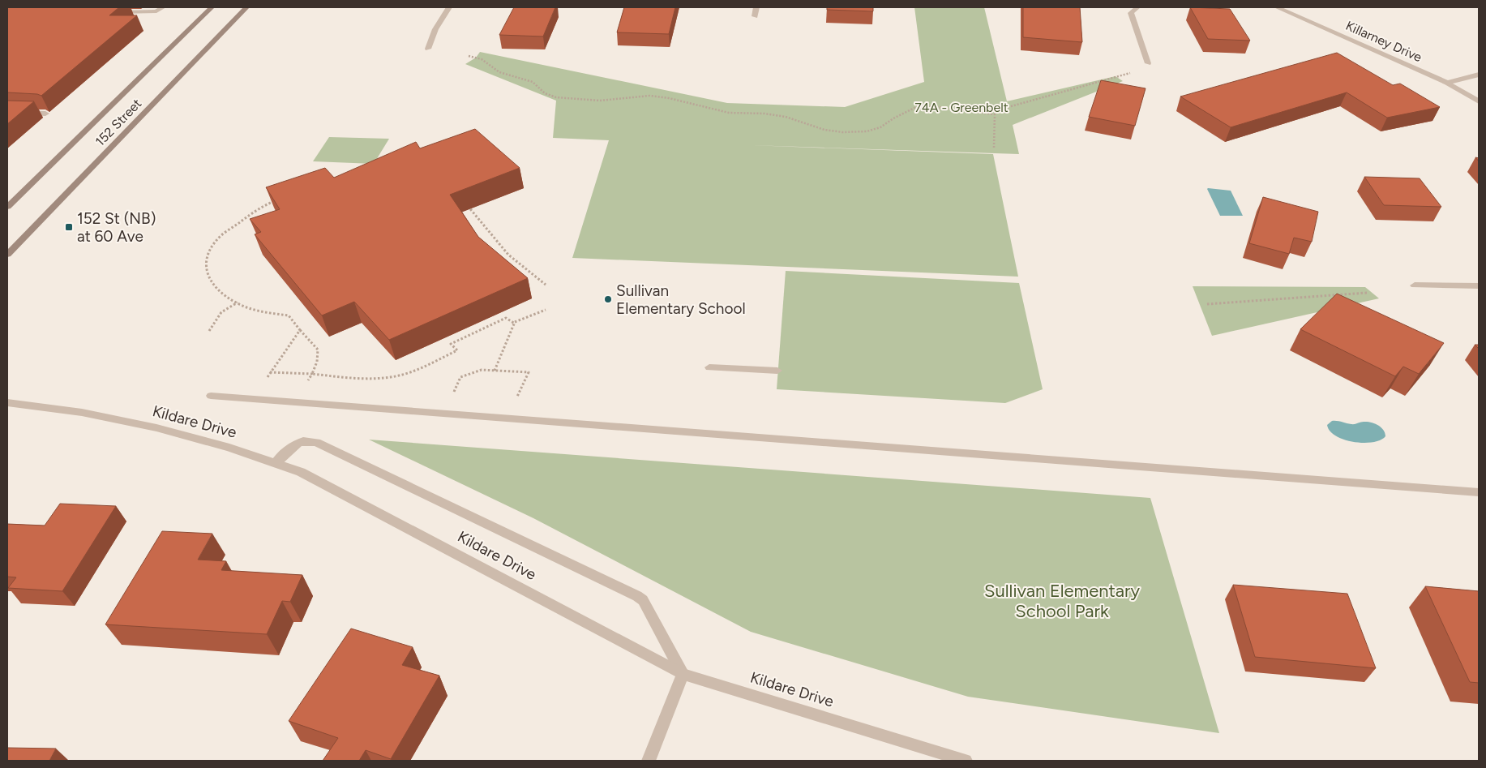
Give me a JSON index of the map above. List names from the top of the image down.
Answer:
{
  "streets": {
    "main road": ["152 Street"],
    "street": ["Killarney Drive", "Kildare Drive"]
  },
  "parks": ["74A - Greenbelt", "Sullivan Elementary School Park"],
  "places": {
    "transit": ["152 St (NB) at 60 Ave"],
    "other": ["Sullivan Elementary School"]
  }
}
